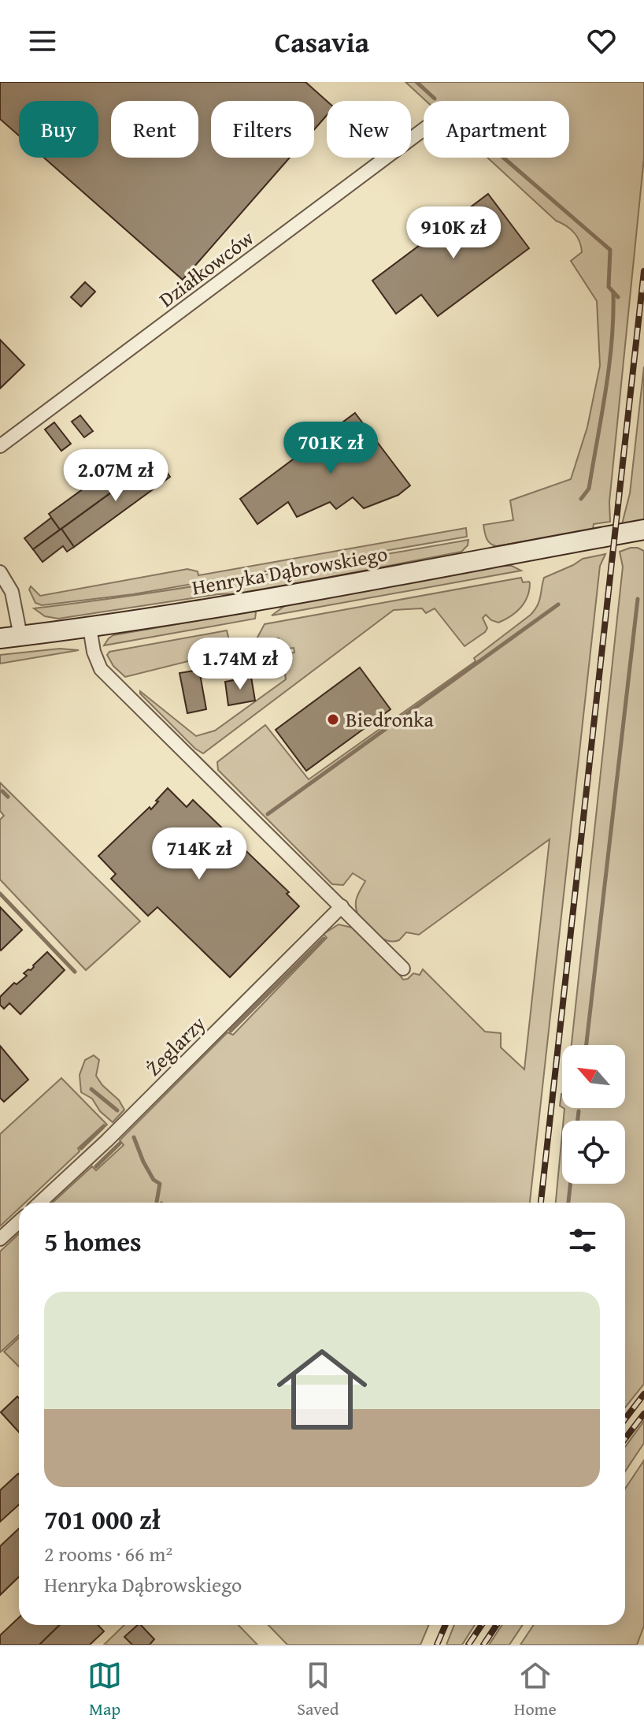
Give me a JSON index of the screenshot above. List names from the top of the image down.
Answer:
{
  "streets": {
    "main road": ["Henryka Dąbrowskiego"],
    "street": ["Działkowców", "Żeglarzy"]
  },
  "places": ["Biedronka"],
  "north": "top left",
  "page": {
    "header": "Casavia",
    "chip": [
      "Buy",
      "Rent",
      "Filters",
      "New",
      "Apartment"
    ],
    "price": [
      "910K zł",
      "701K zł",
      "2.07M zł",
      "1.74M zł",
      "714K zł"
    ],
    "heading": "5 homes",
    "list": [
      {
        "name": "701 000 zł",
        "note": "2 rooms · 66 m² · Henryka Dąbrowskiego"
      }
    ],
    "tabs": ["Map", "Saved", "Home"]
  }
}
